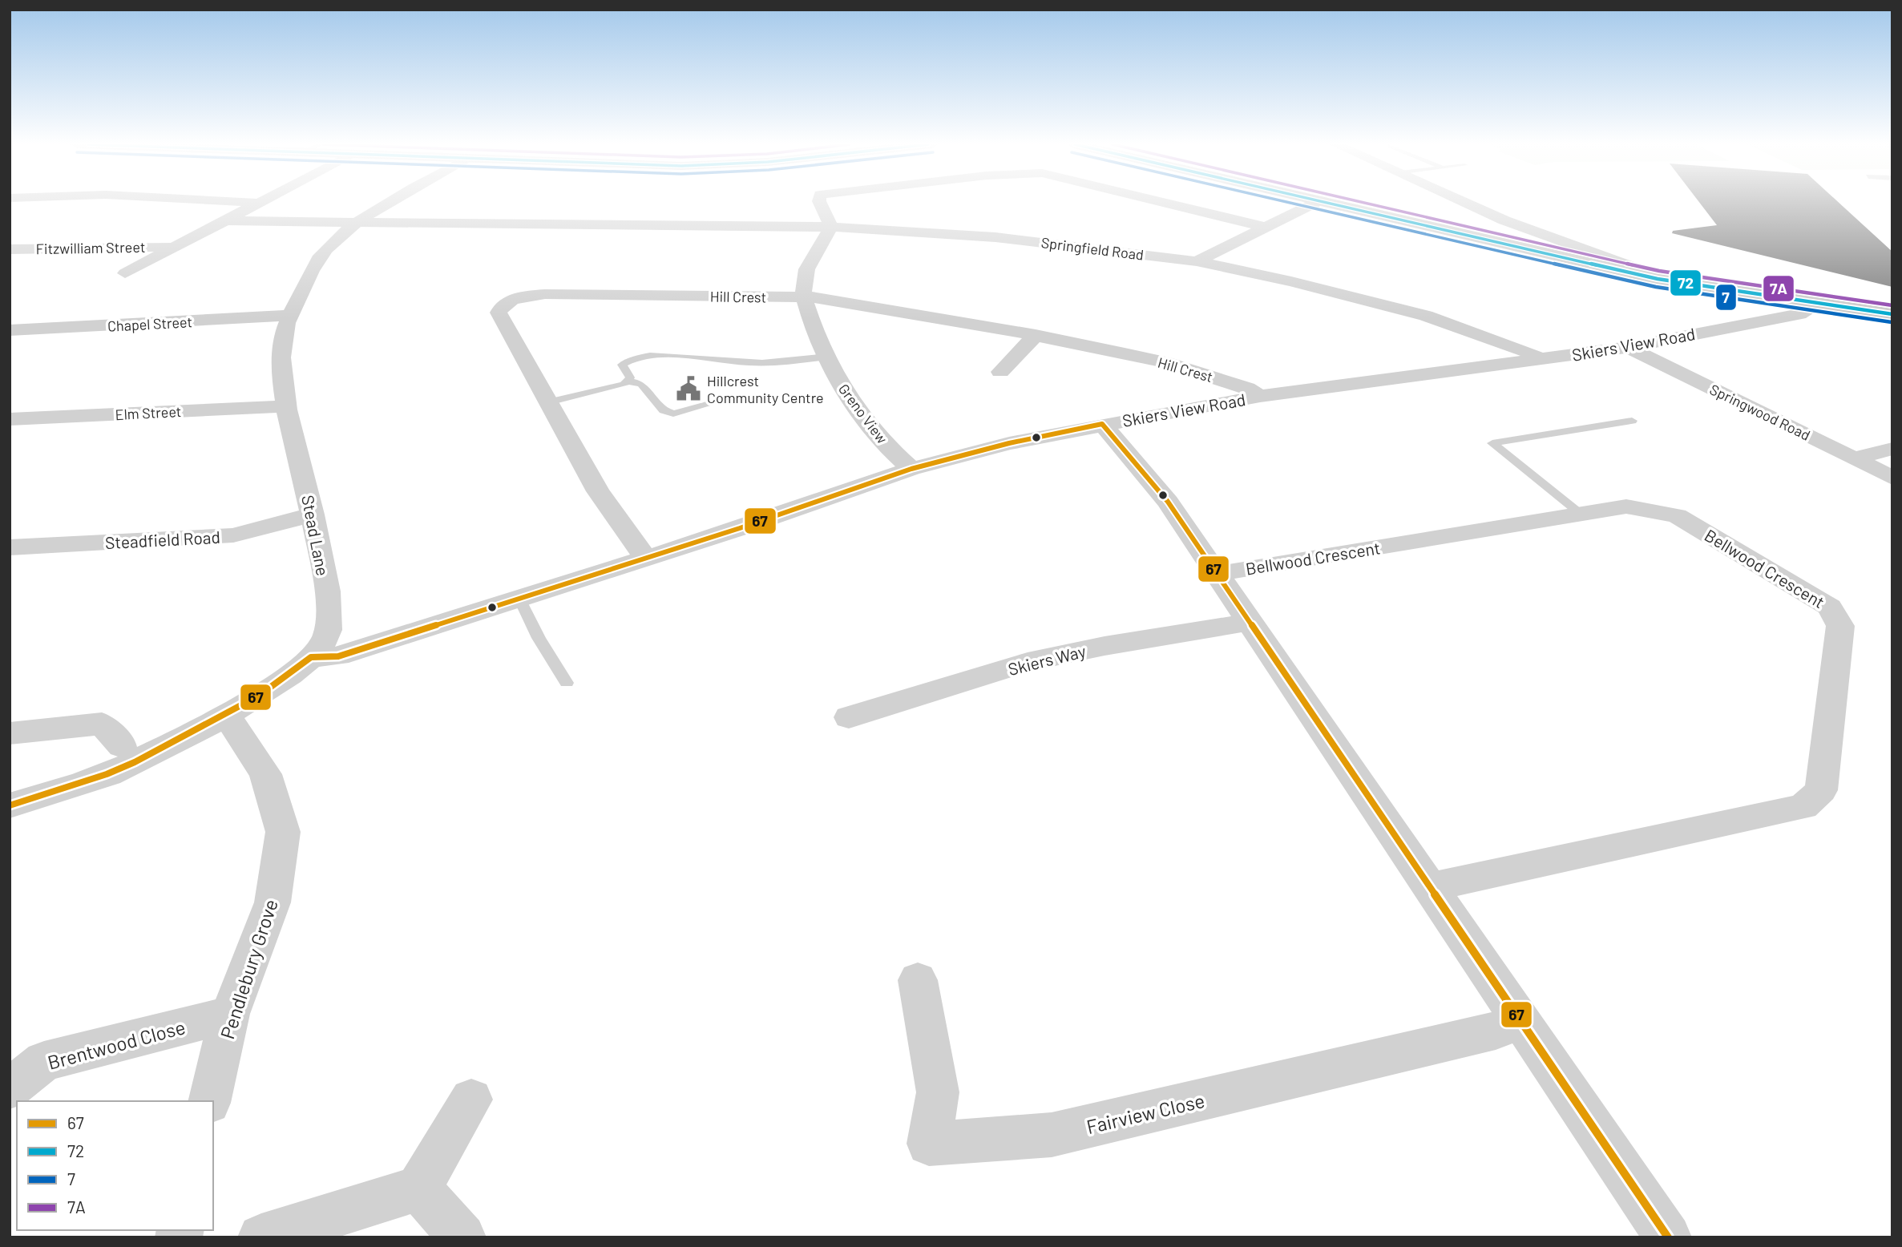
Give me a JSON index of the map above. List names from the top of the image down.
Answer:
{
  "streets": {
    "street": [
      "Fitzwilliam Street",
      "Springfield Road",
      "Hill Crest",
      "Chapel Street",
      "Skiers View Road",
      "Springwood Road",
      "Elm Street",
      "Greno View",
      "Stead Lane",
      "Steadfield Road",
      "Bellwood Crescent",
      "Skiers Way",
      "Pendlebury Grove",
      "Brentwood Close",
      "Fairview Close"
    ]
  },
  "crossings": [
    ["Springfield Road", "Skiers View Road"],
    ["Springfield Road", "Greno View"],
    ["Springfield Road", "Stead Lane"],
    ["Hill Crest", "Skiers View Road"],
    ["Hill Crest", "Greno View"],
    ["Chapel Street", "Stead Lane"],
    ["Skiers View Road", "Springwood Road"],
    ["Skiers View Road", "Greno View"],
    ["Skiers View Road", "Stead Lane"],
    ["Elm Street", "Stead Lane"],
    ["Stead Lane", "Steadfield Road"],
    ["Stead Lane", "Pendlebury Grove"],
    ["Pendlebury Grove", "Brentwood Close"]
  ],
  "places": {
    "public building": ["Hillcrest Community Centre"]
  },
  "lines": [
    "transit line 72",
    "transit line 7",
    "transit line 7A",
    "transit line 67"
  ],
  "legend": [
    "67",
    "72",
    "7",
    "7A"
  ]
}
